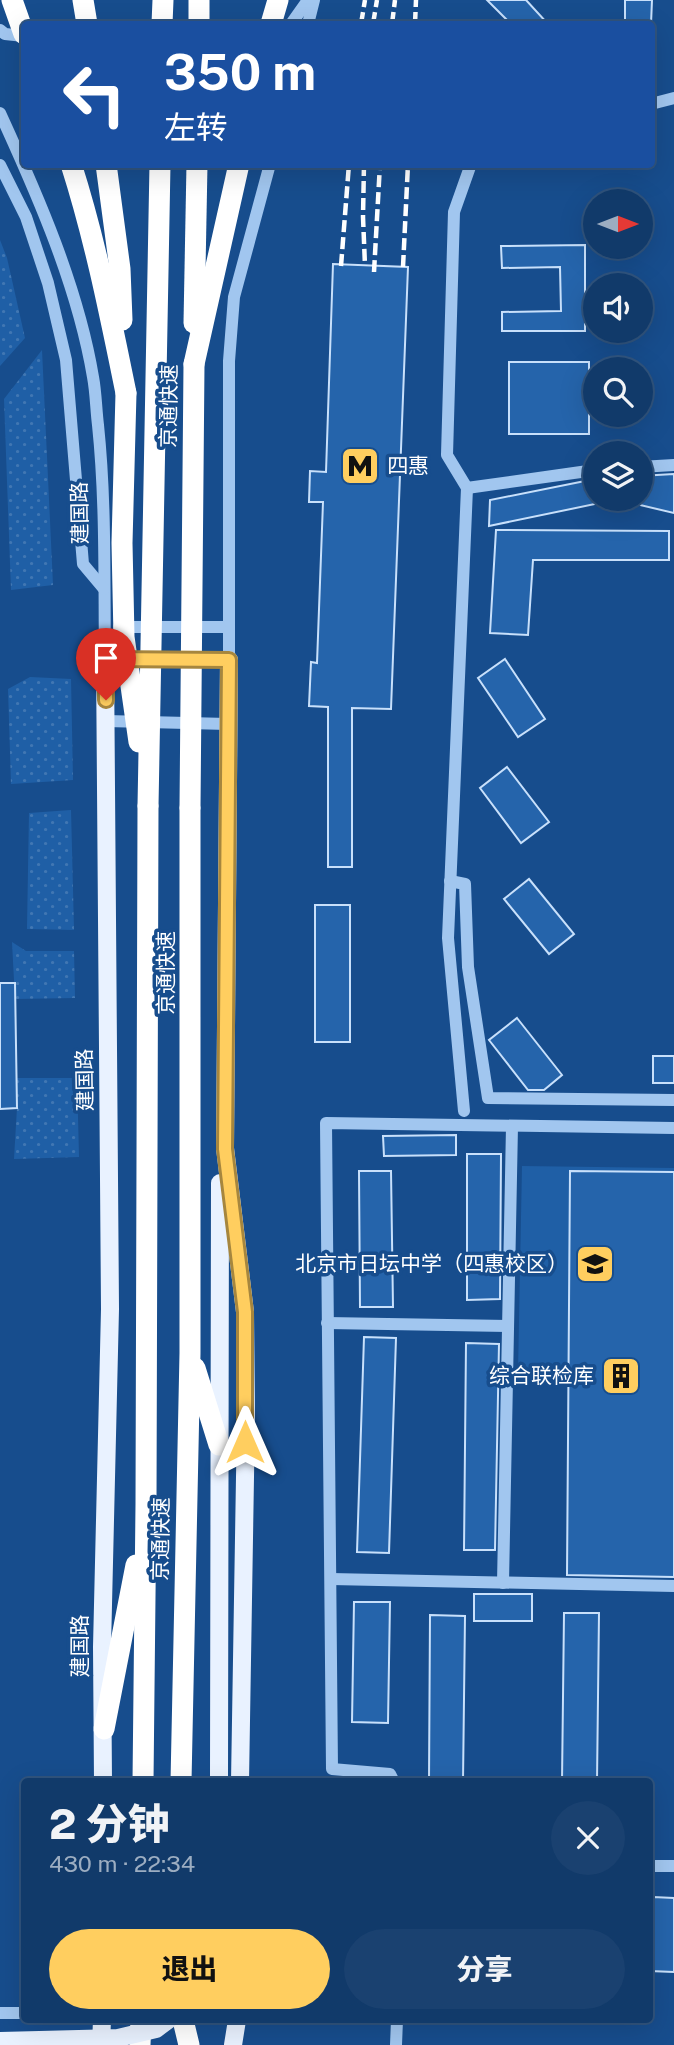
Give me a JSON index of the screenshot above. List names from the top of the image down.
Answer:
{
  "streets": {
    "highway": ["京通快速"],
    "main road": ["建国路"]
  },
  "places": {
    "metro station": ["四惠"],
    "school or university": ["北京市日坛中学（四惠校区）"],
    "building": ["综合联检库"]
  },
  "north": "right",
  "page": {
    "turn": ["350 m", "左转"],
    "heading": ["2 分钟", "430 m · 22:34"],
    "buttons": ["退出", "分享"]
  }
}
